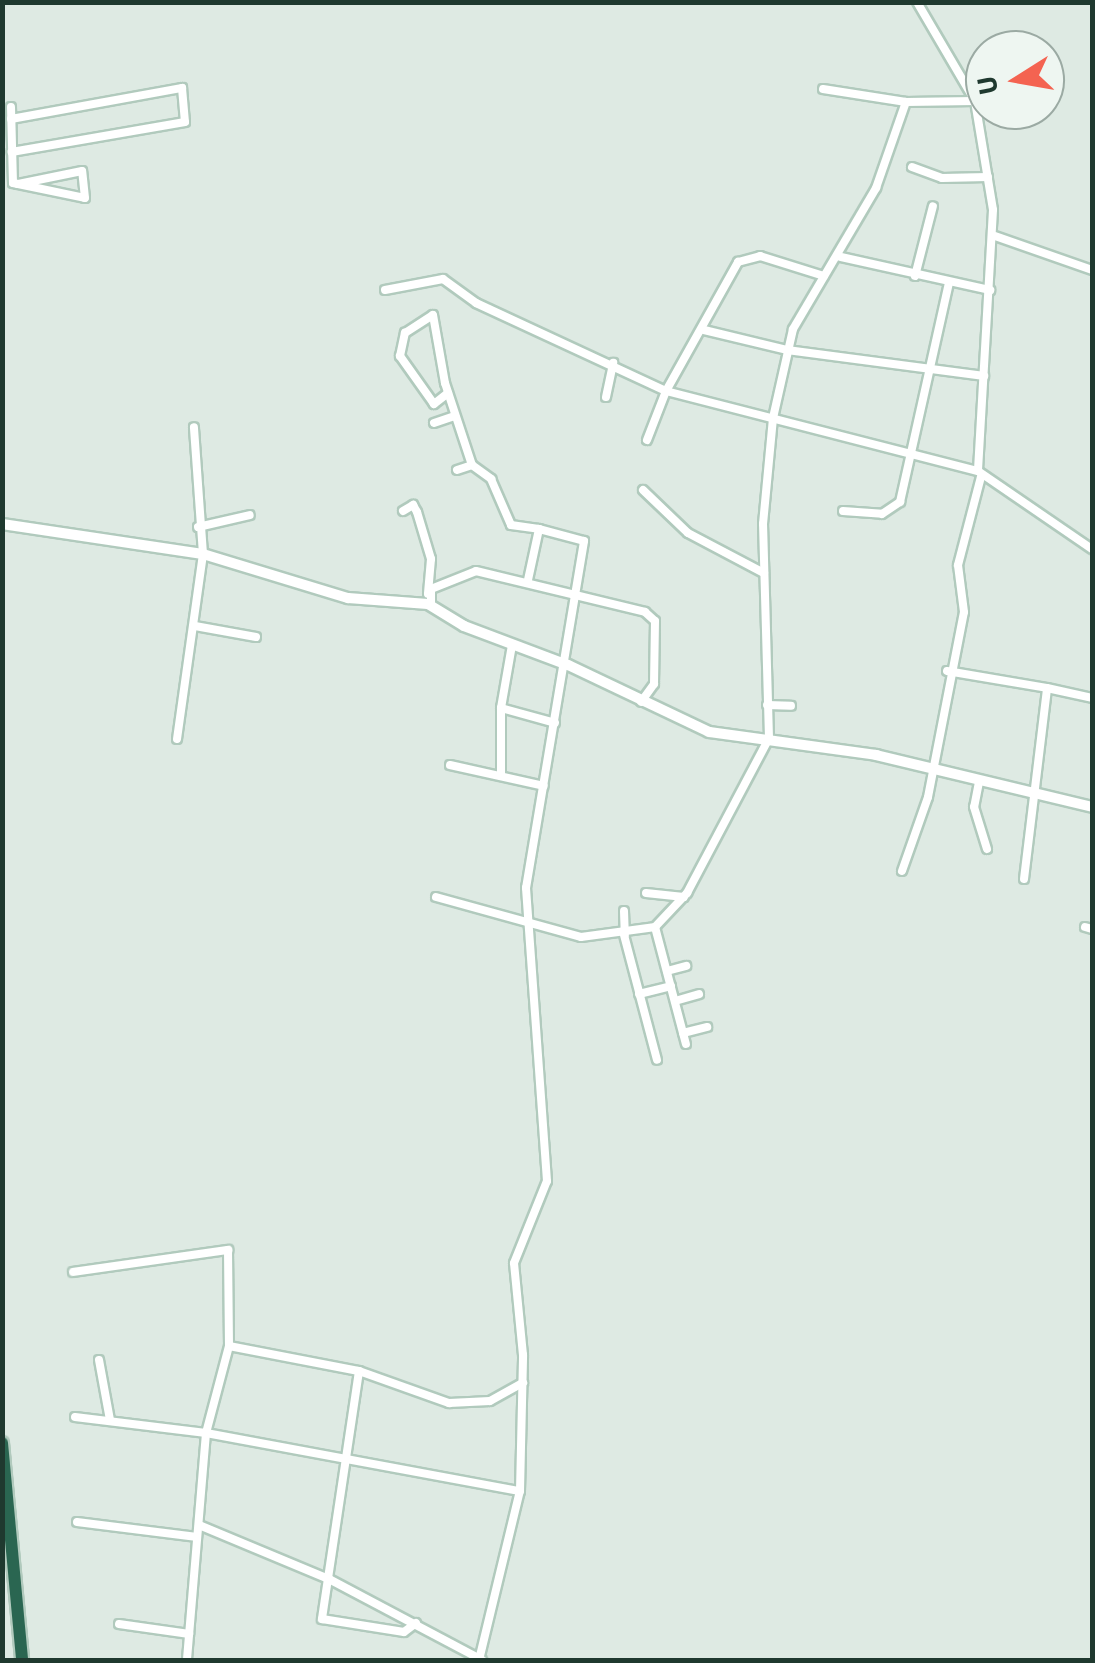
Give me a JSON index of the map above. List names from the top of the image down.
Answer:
{
  "north": "left"
}
